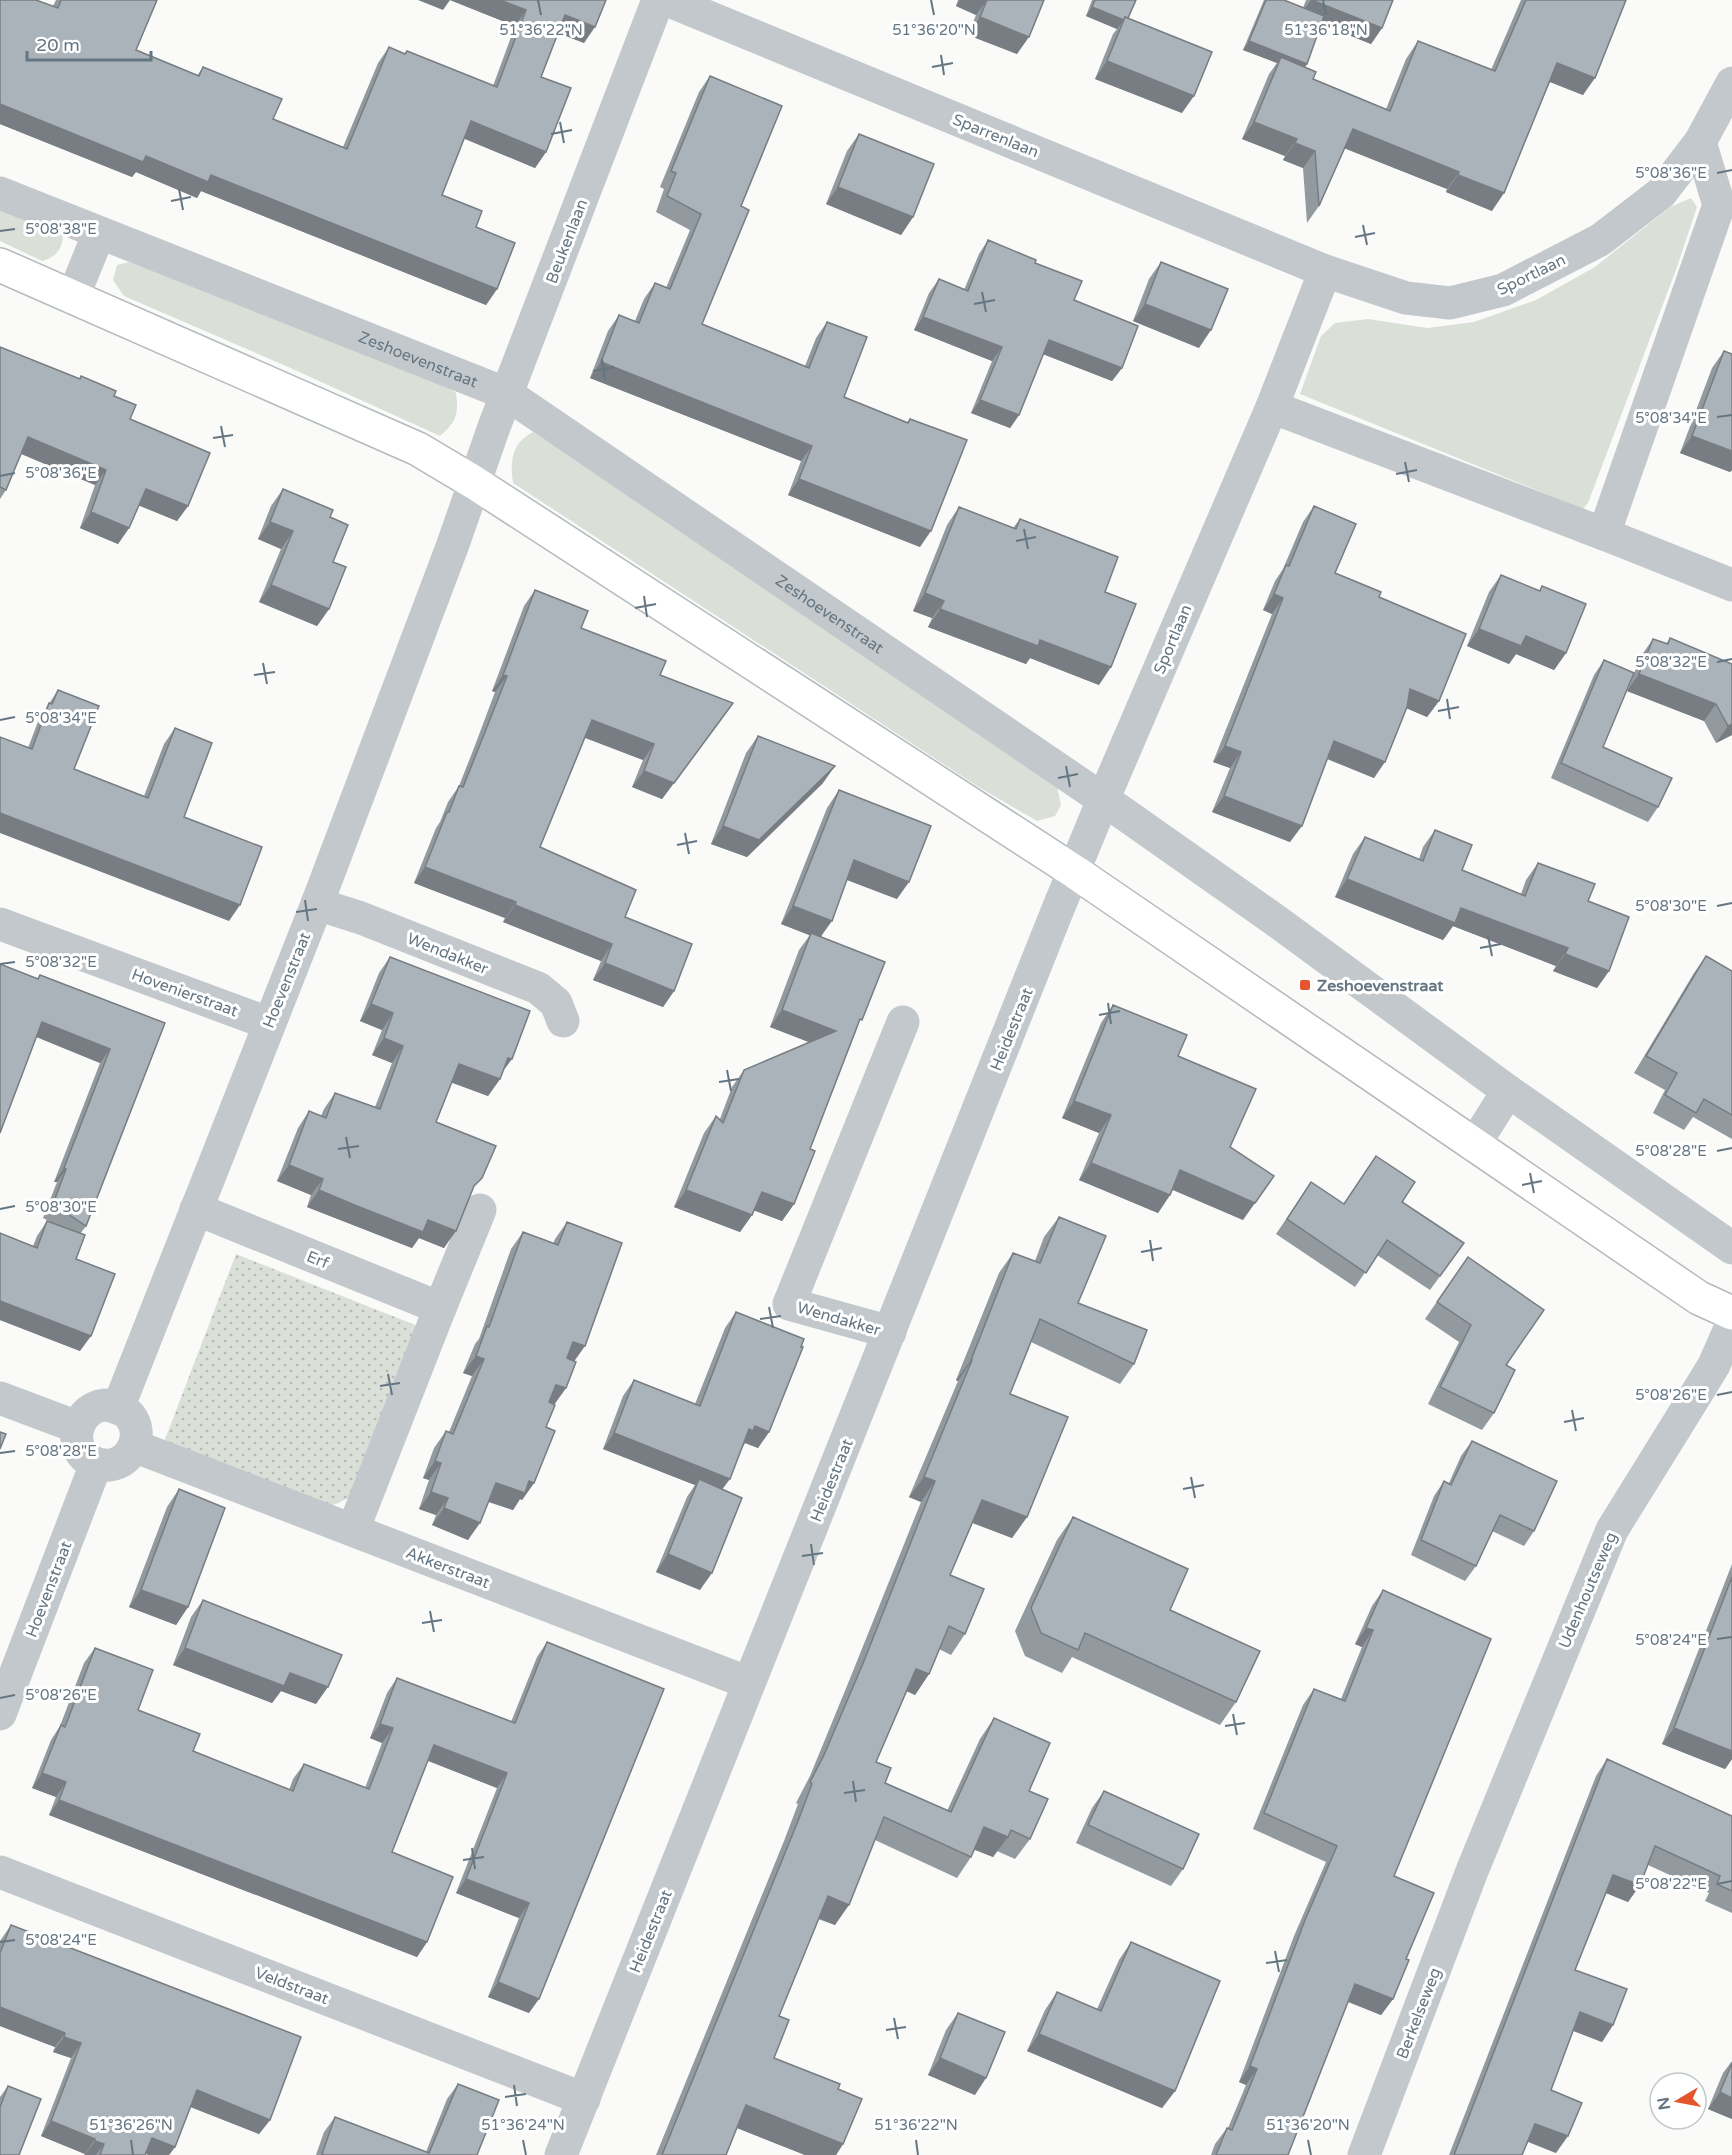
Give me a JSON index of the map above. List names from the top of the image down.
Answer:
{
  "streets": {
    "street": [
      "Sparrenlaan",
      "Beukenlaan",
      "Sportlaan",
      "Zeshoevenstraat",
      "Wendakker",
      "Hoevenstraat",
      "Hovenierstraat",
      "Heidestraat",
      "Erf",
      "Akkerstraat",
      "Udenhoutseweg",
      "Veldstraat",
      "Berkelseweg"
    ]
  },
  "crossings": [
    ["Sparrenlaan", "Sportlaan"],
    ["Beukenlaan", "Zeshoevenstraat"],
    ["Beukenlaan", "Hoevenstraat"],
    ["Sportlaan", "Zeshoevenstraat"],
    ["Sportlaan", "Heidestraat"],
    ["Wendakker", "Hoevenstraat"],
    ["Wendakker", "Heidestraat"],
    ["Hoevenstraat", "Hovenierstraat"],
    ["Hoevenstraat", "Erf"],
    ["Heidestraat", "Akkerstraat"],
    ["Heidestraat", "Veldstraat"],
    ["Udenhoutseweg", "Berkelseweg"]
  ],
  "places": {
    "transit": ["Zeshoevenstraat"]
  },
  "scale_bar": "20 m",
  "north": "left",
  "coordinates": [
    "51°36'22\"N",
    "51°36'20\"N",
    "51°36'18\"N",
    "5°08'36\"E",
    "5°08'38\"E",
    "5°08'34\"E",
    "5°08'32\"E",
    "5°08'30\"E",
    "5°08'28\"E",
    "5°08'26\"E",
    "5°08'24\"E",
    "5°08'22\"E",
    "51°36'26\"N",
    "51°36'24\"N"
  ]
}
